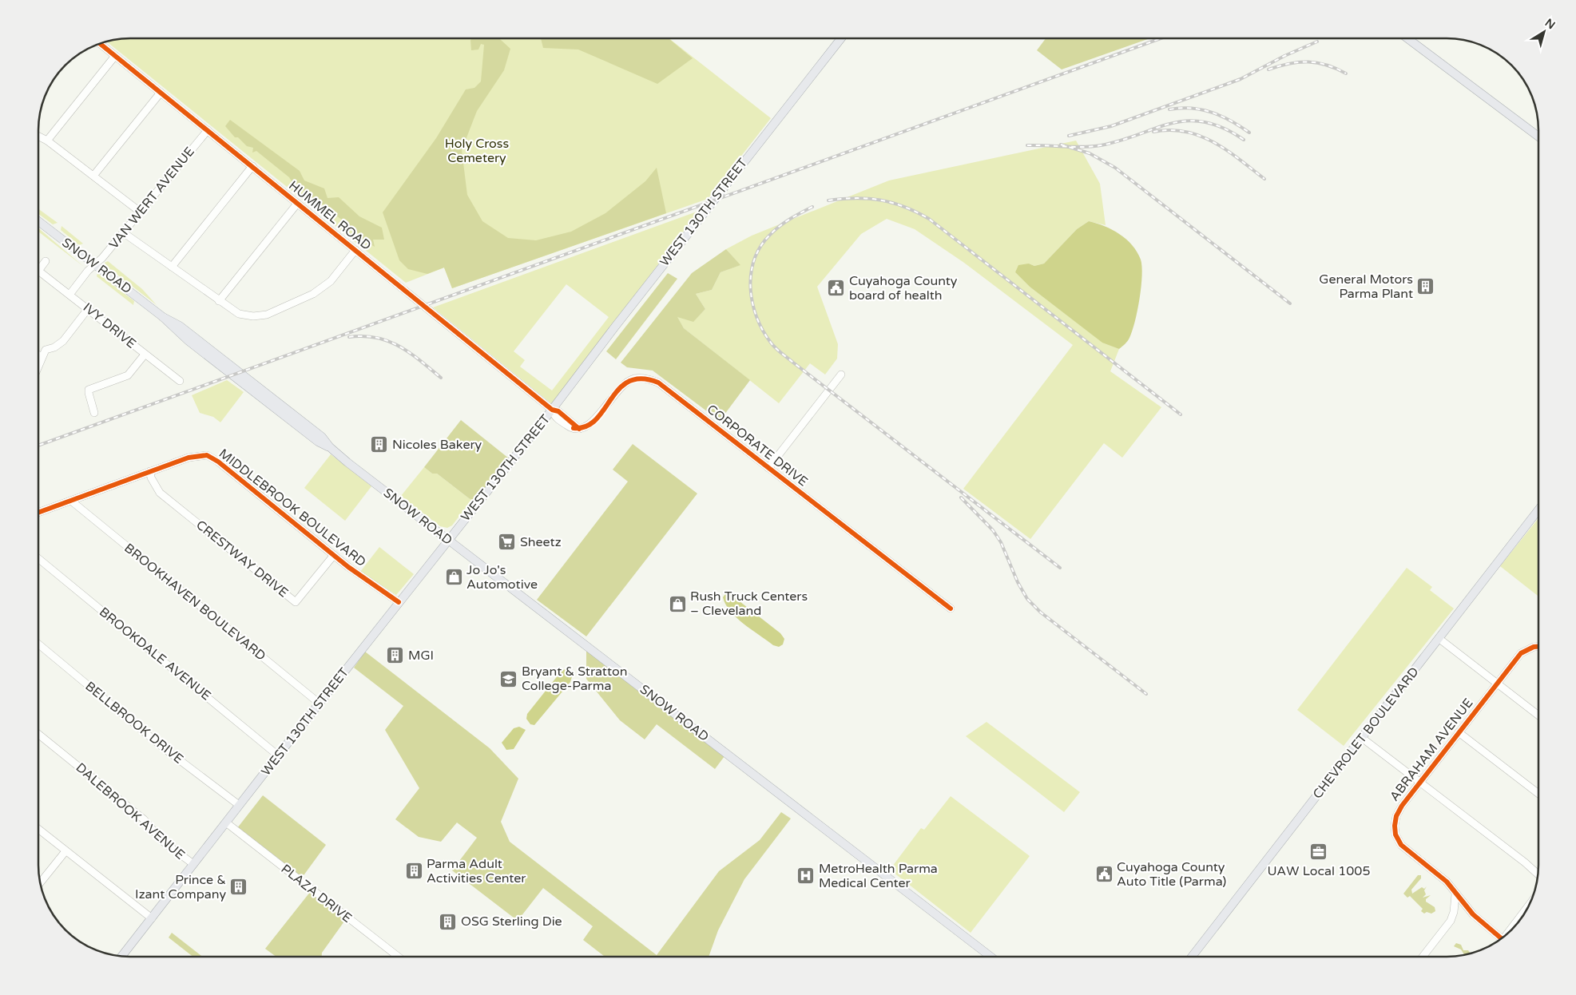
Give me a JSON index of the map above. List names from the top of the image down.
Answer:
{
  "streets": {
    "main road": ["WEST 130TH STREET", "SNOW ROAD", "CHEVROLET BOULEVARD"],
    "street": [
      "VAN WERT AVENUE",
      "HUMMEL ROAD",
      "IVY DRIVE",
      "CORPORATE DRIVE",
      "MIDDLEBROOK BOULEVARD",
      "CRESTWAY DRIVE",
      "BROOKHAVEN BOULEVARD",
      "BROOKDALE AVENUE",
      "BELLBROOK DRIVE",
      "ABRAHAM AVENUE",
      "DALEBROOK AVENUE",
      "PLAZA DRIVE"
    ]
  },
  "crossings": [
    ["VAN WERT AVENUE", "HUMMEL ROAD"],
    ["VAN WERT AVENUE", "SNOW ROAD"],
    ["VAN WERT AVENUE", "IVY DRIVE"],
    ["WEST 130TH STREET", "HUMMEL ROAD"],
    ["WEST 130TH STREET", "SNOW ROAD"],
    ["WEST 130TH STREET", "CORPORATE DRIVE"],
    ["WEST 130TH STREET", "MIDDLEBROOK BOULEVARD"],
    ["WEST 130TH STREET", "BROOKHAVEN BOULEVARD"],
    ["WEST 130TH STREET", "BROOKDALE AVENUE"],
    ["WEST 130TH STREET", "BELLBROOK DRIVE"],
    ["WEST 130TH STREET", "DALEBROOK AVENUE"],
    ["WEST 130TH STREET", "PLAZA DRIVE"],
    ["HUMMEL ROAD", "CORPORATE DRIVE"],
    ["MIDDLEBROOK BOULEVARD", "CRESTWAY DRIVE"],
    ["MIDDLEBROOK BOULEVARD", "BROOKHAVEN BOULEVARD"]
  ],
  "parks": ["Holy Cross Cemetery"],
  "places": {
    "building": [
      "General Motors Parma Plant",
      "Nicoles Bakery",
      "MGI",
      "Parma Adult Activities Center",
      "Prince & Izant Company",
      "OSG Sterling Die"
    ],
    "public building": ["Cuyahoga County board of health", "Cuyahoga County Auto Title (Parma)"],
    "supermarket": ["Sheetz"],
    "shop": ["Jo Jo's Automotive", "Rush Truck Centers – Cleveland"],
    "school or university": ["Bryant & Stratton College-Parma"],
    "office": ["UAW Local 1005"],
    "hospital": ["MetroHealth Parma Medical Center"]
  },
  "north": "top right"
}
